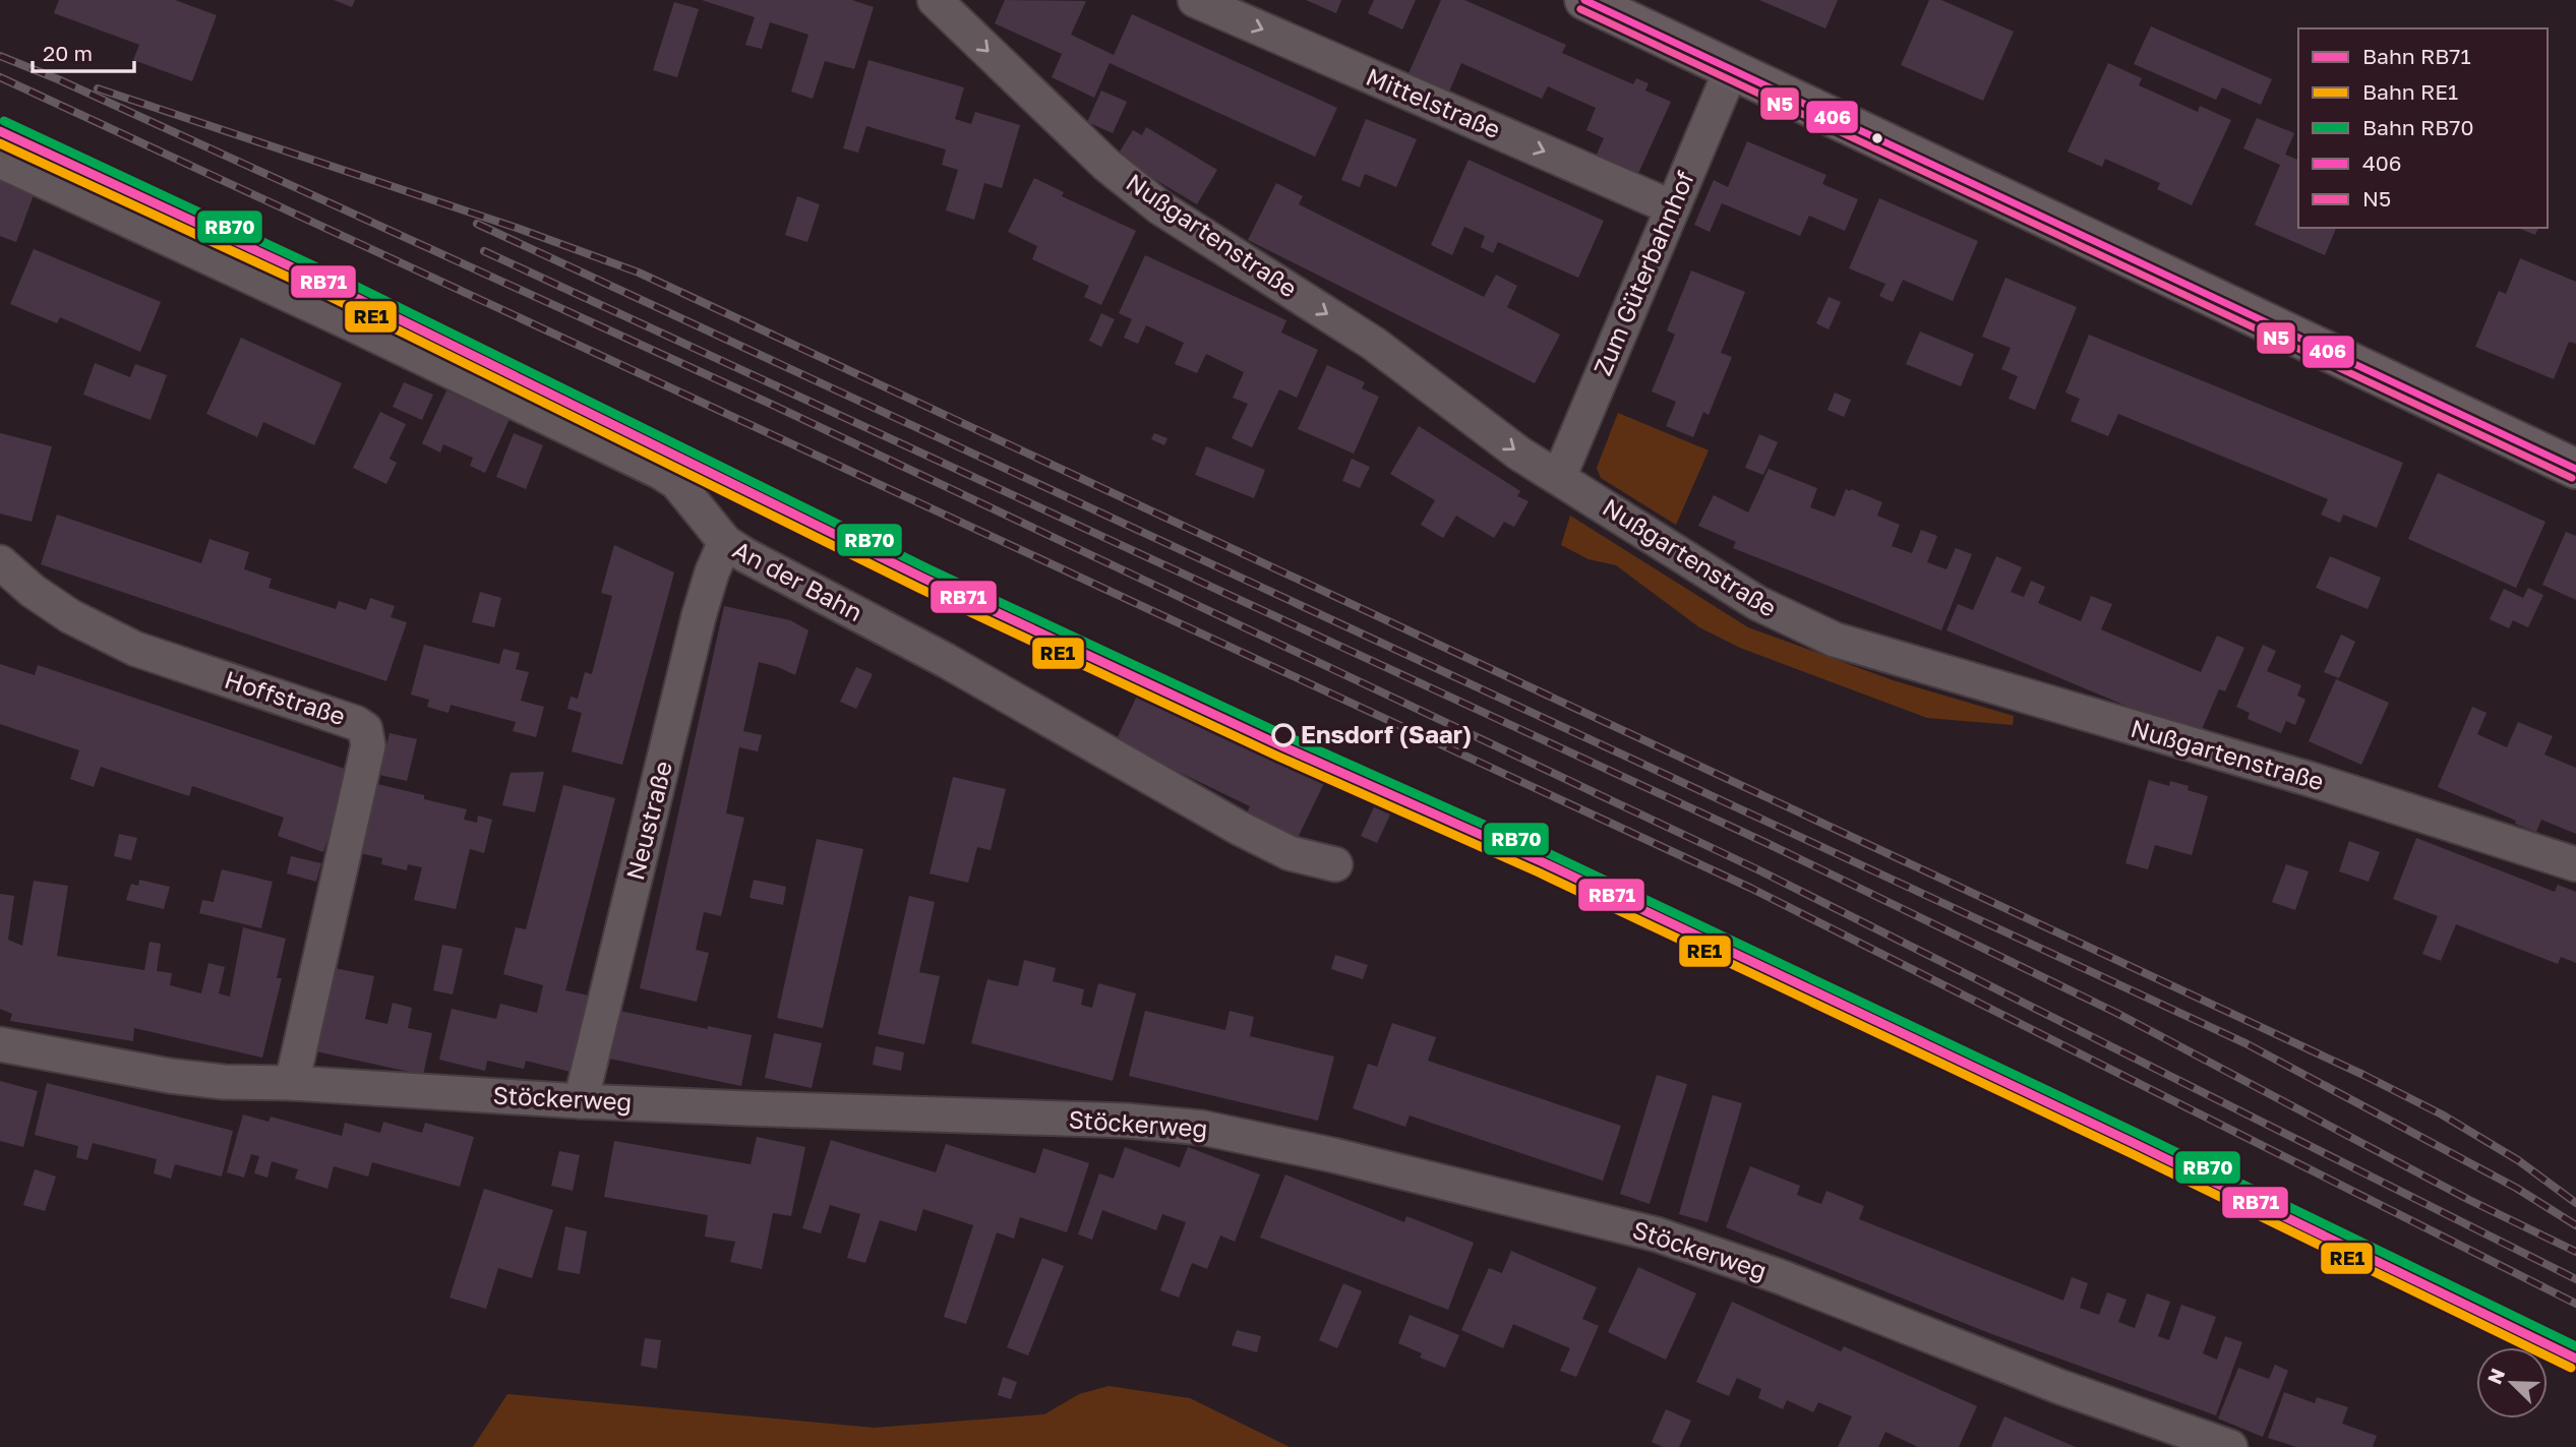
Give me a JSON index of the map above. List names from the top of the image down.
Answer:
{
  "streets": {
    "street": [
      "Mittelstraße",
      "Nußgartenstraße",
      "Zum Güterbahnhof",
      "An der Bahn",
      "Hoffstraße",
      "Neustraße",
      "Stöckerweg"
    ]
  },
  "crossings": [
    ["Mittelstraße", "Zum Güterbahnhof"],
    ["Nußgartenstraße", "Zum Güterbahnhof"],
    ["An der Bahn", "Neustraße"],
    ["Hoffstraße", "Stöckerweg"],
    ["Neustraße", "Stöckerweg"]
  ],
  "one_way": ["Mittelstraße", "Nußgartenstraße"],
  "places": ["Ensdorf (Saar)"],
  "lines": [
    "transit line 406",
    "transit line N5",
    "rail line RB70",
    "rail line RB71",
    "rail line RE1"
  ],
  "legend": [
    "Bahn RB71",
    "Bahn RE1",
    "Bahn RB70",
    "406",
    "N5"
  ],
  "scale_bar": "20 m",
  "north": "top left"
}
